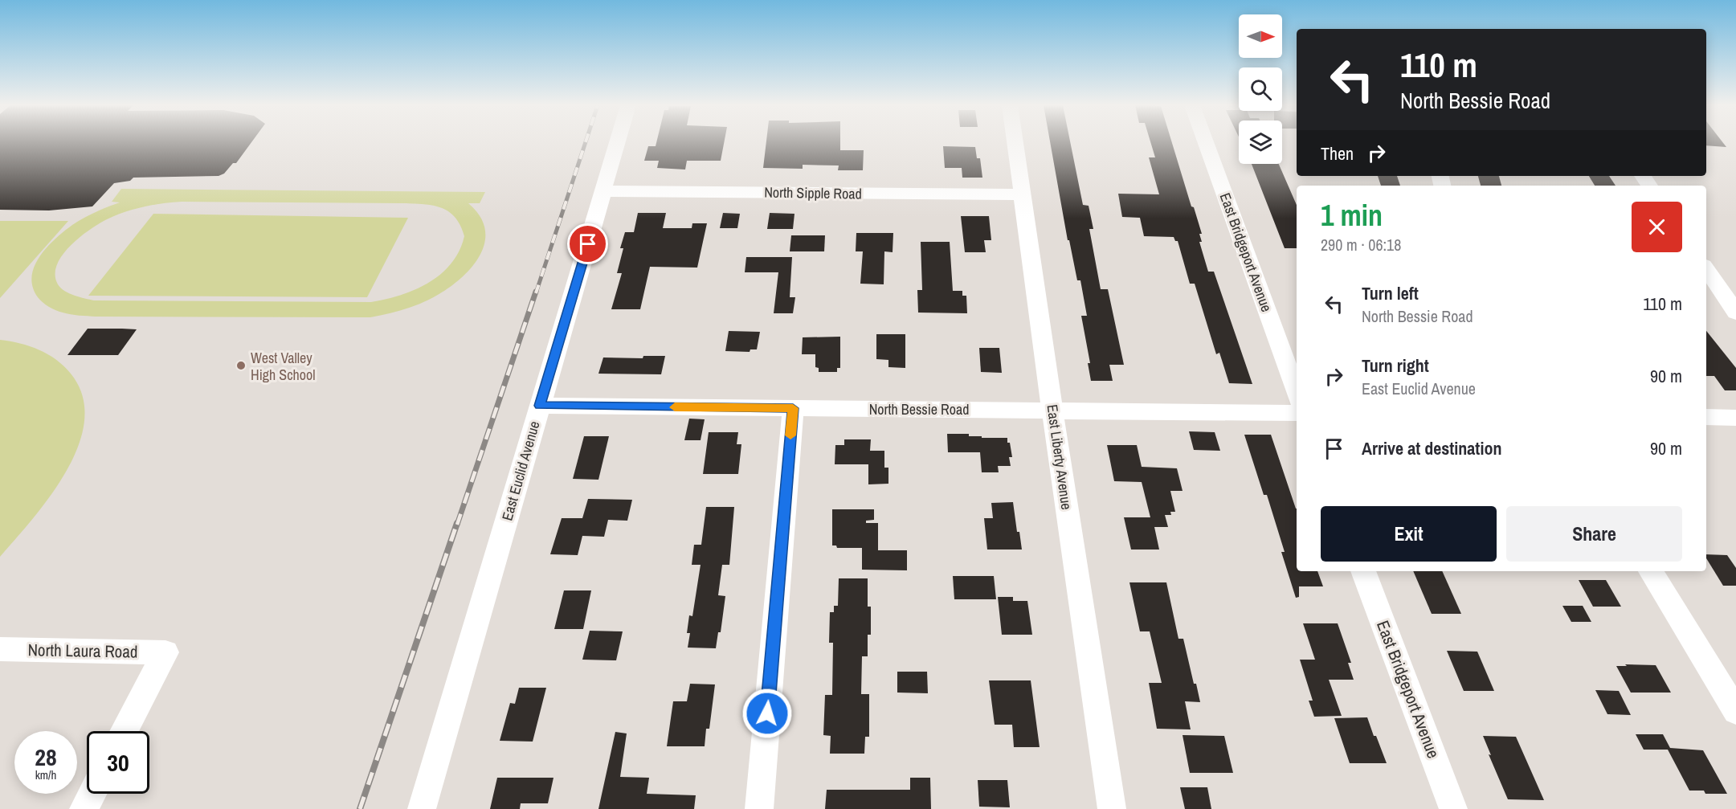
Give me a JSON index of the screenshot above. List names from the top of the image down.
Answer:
{
  "streets": {
    "street": [
      "North Sipple Road",
      "East Bridgeport Avenue",
      "North Bessie Road",
      "East Liberty Avenue",
      "East Euclid Avenue",
      "North Laura Road"
    ]
  },
  "crossings": [
    ["North Sipple Road", "East Liberty Avenue"],
    ["North Sipple Road", "East Euclid Avenue"],
    ["North Bessie Road", "East Liberty Avenue"],
    ["North Bessie Road", "East Euclid Avenue"]
  ],
  "places": ["West Valley High School"],
  "north": "right",
  "page": {
    "turn": ["110 m", "North Bessie Road"],
    "then": "Then",
    "heading": ["1 min", "290 m · 06:18"],
    "list": [
      {
        "name": "Turn left",
        "note": "North Bessie Road",
        "value": "110 m"
      },
      {
        "name": "Turn right",
        "note": "East Euclid Avenue",
        "value": "90 m"
      },
      {
        "name": "Arrive at destination",
        "value": "90 m"
      }
    ],
    "buttons": ["Exit", "Share"],
    "speed": "28 km/h",
    "limit": "30"
  }
}
